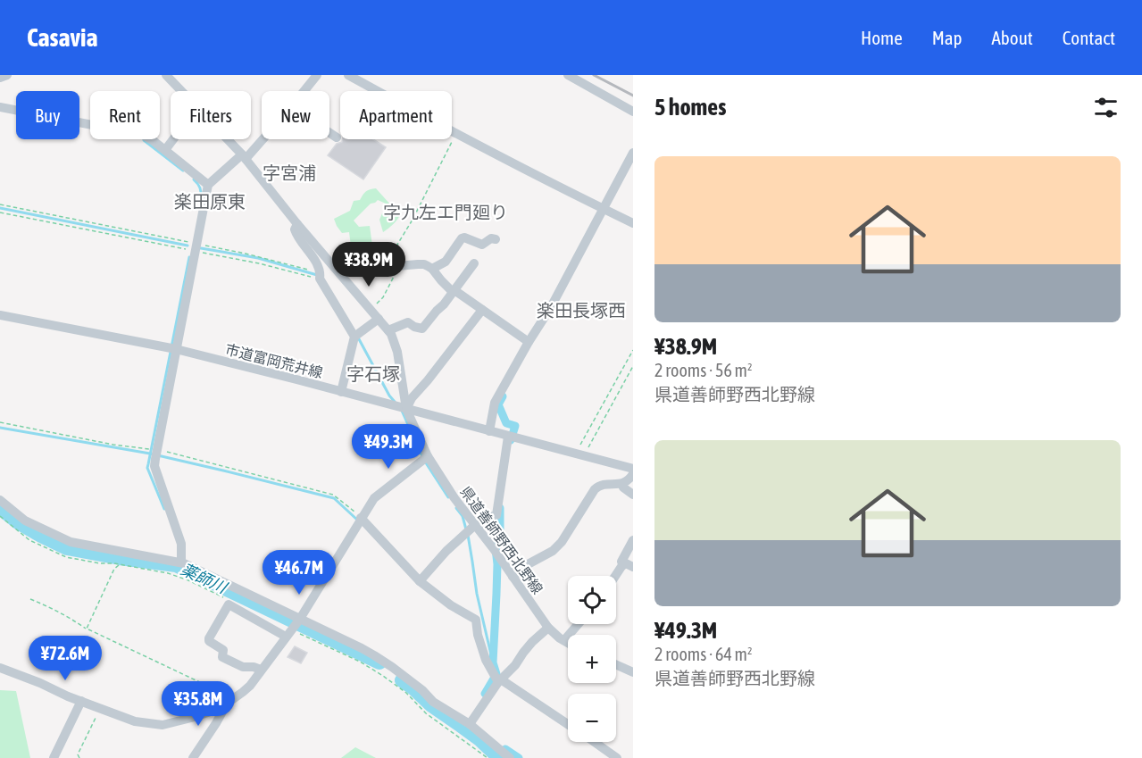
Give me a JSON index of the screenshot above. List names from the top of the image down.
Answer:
{
  "streets": {
    "street": ["市道富岡荒井線", "県道善師野西北野線"]
  },
  "crossings": [
    ["市道富岡荒井線", "県道善師野西北野線"]
  ],
  "districts": [
    "字宮浦",
    "楽田原東",
    "字九左エ門廻り",
    "楽田長塚西",
    "字石塚"
  ],
  "water": ["薬師川"],
  "page": {
    "header": "Casavia",
    "nav": [
      "Home",
      "Map",
      "About",
      "Contact"
    ],
    "heading": "5 homes",
    "chip": [
      "Buy",
      "Rent",
      "Filters",
      "New",
      "Apartment"
    ],
    "list": [
      {
        "name": "¥38.9M",
        "note": "2 rooms · 56 m² · 県道善師野西北野線"
      },
      {
        "name": "¥49.3M",
        "note": "2 rooms · 64 m² · 県道善師野西北野線"
      }
    ],
    "price": [
      "¥38.9M",
      "¥49.3M",
      "¥46.7M",
      "¥72.6M",
      "¥35.8M"
    ],
    "map_buttons": ["+", "−"]
  }
}
